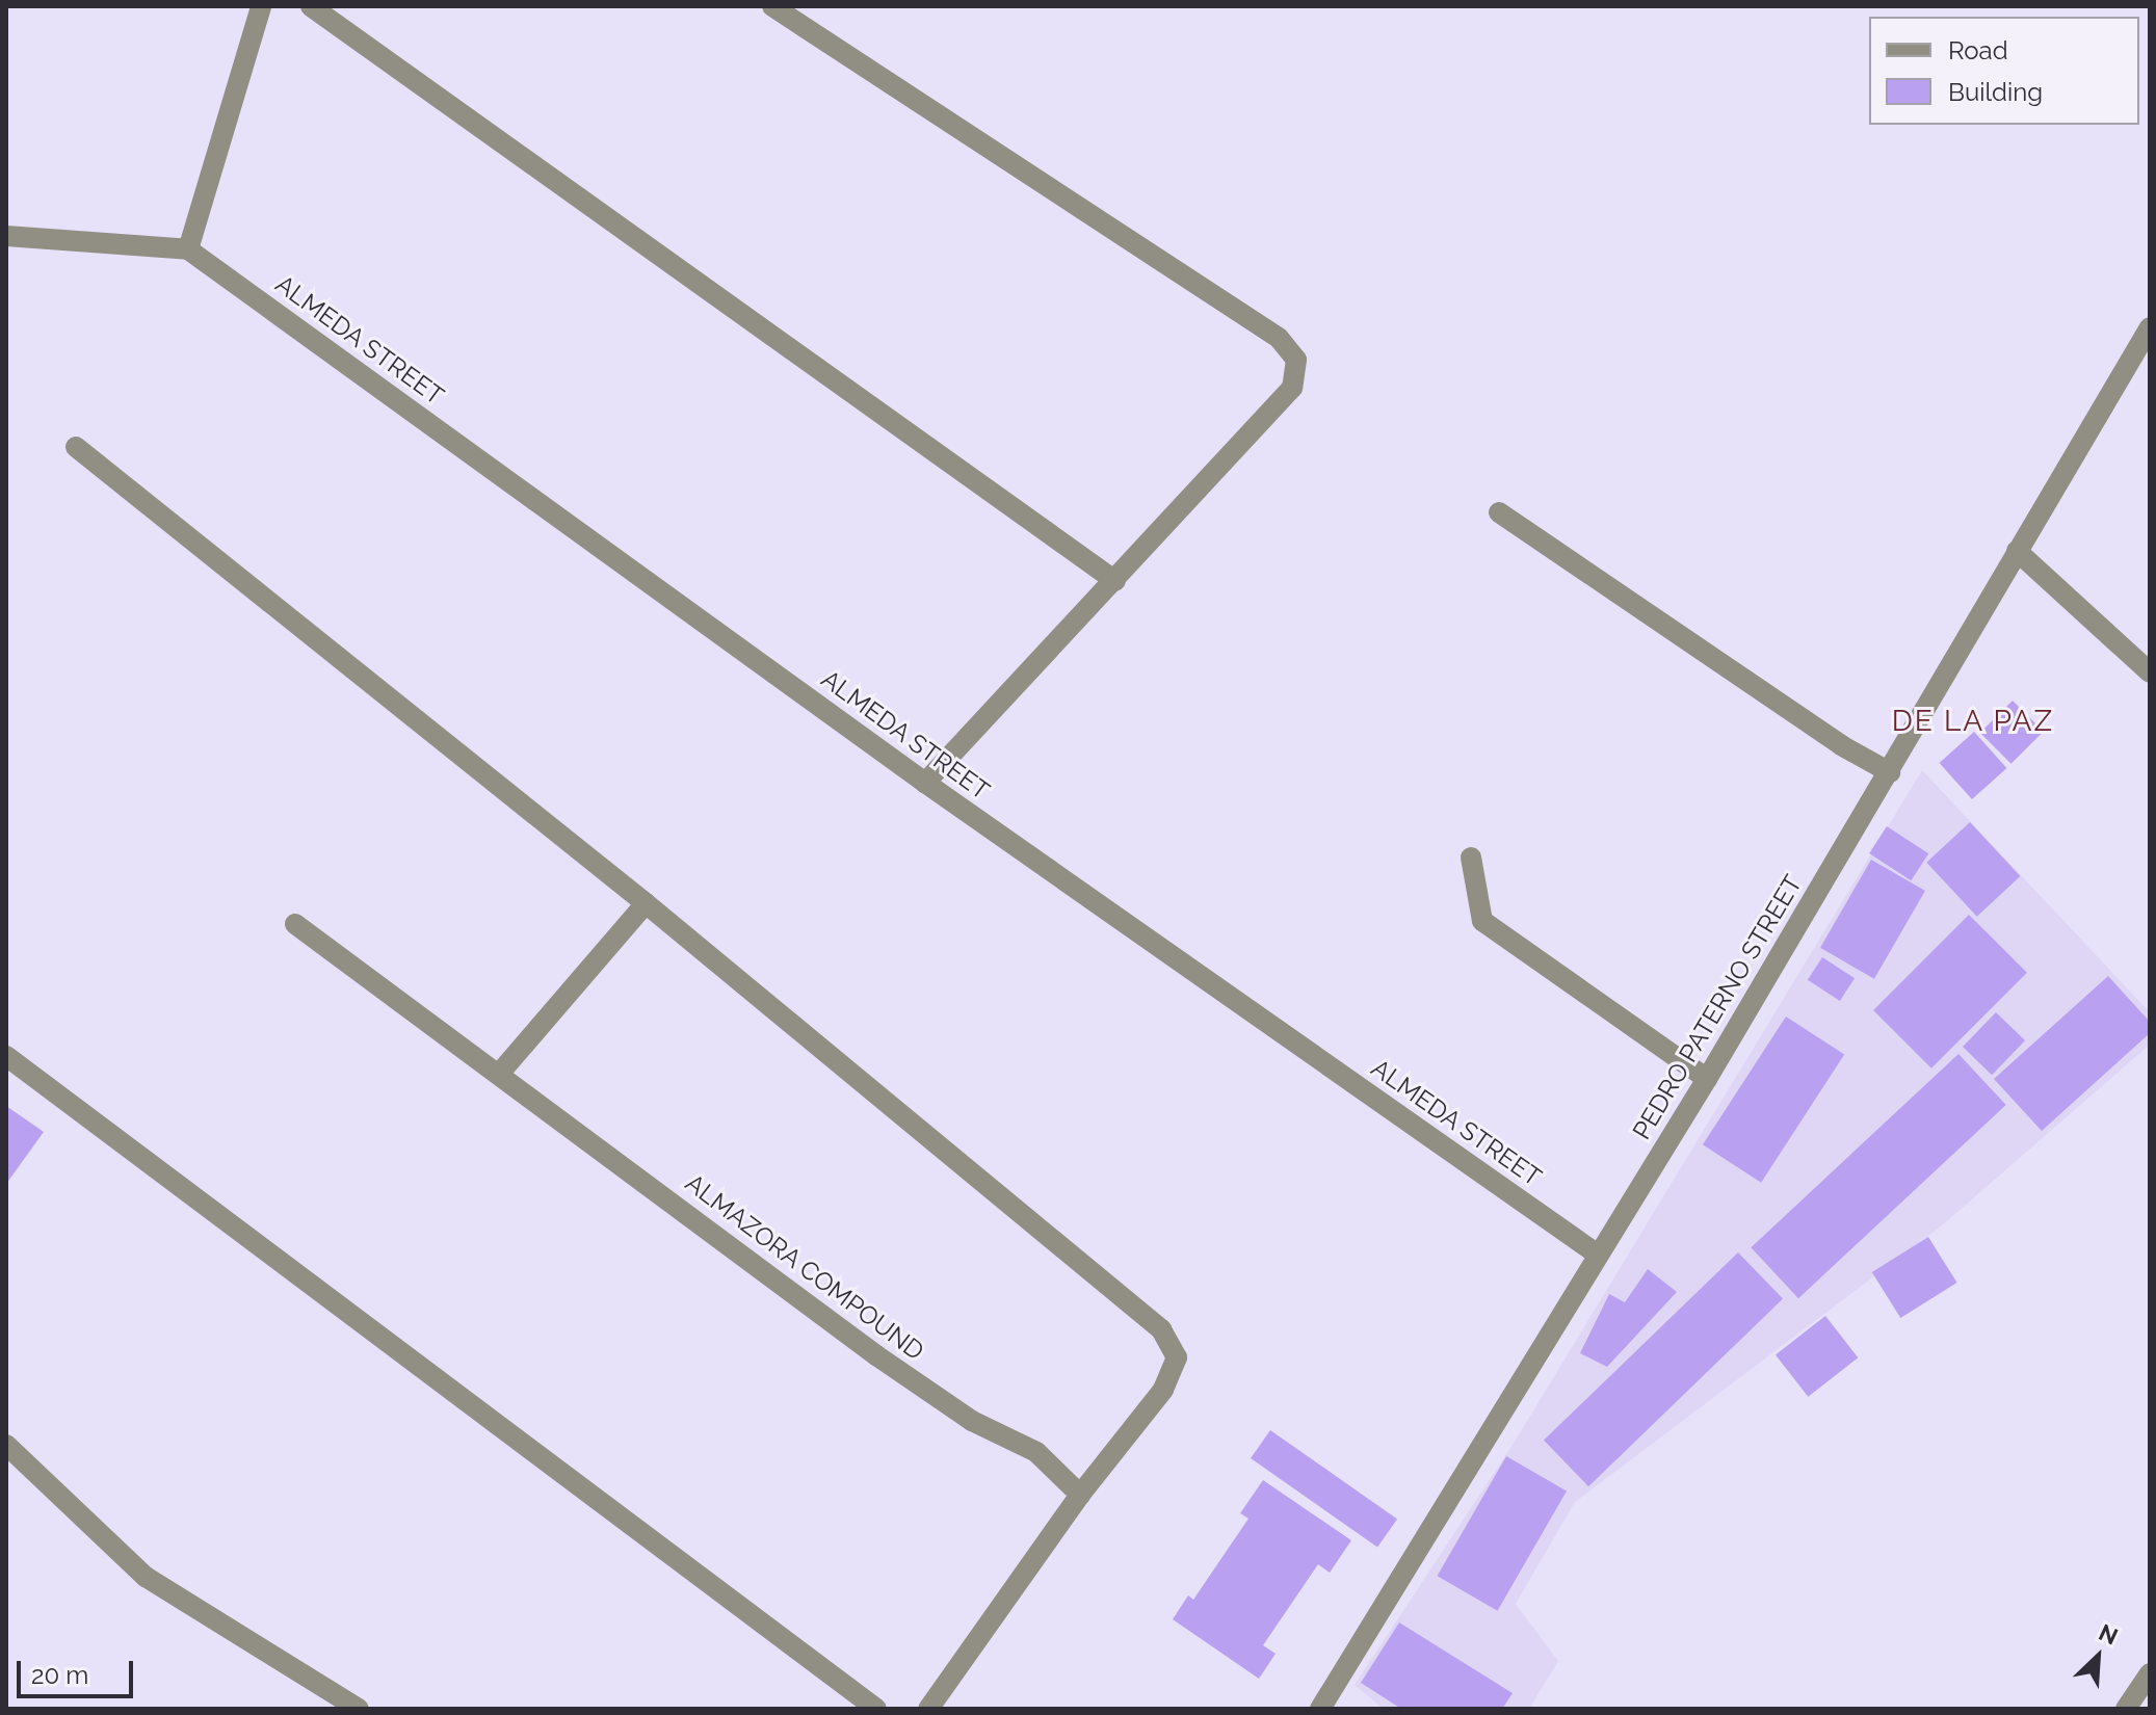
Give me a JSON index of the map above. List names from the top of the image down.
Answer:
{
  "streets": {
    "street": ["ALMEDA STREET", "PEDRO PATERNO STREET", "ALMAZORA COMPOUND"]
  },
  "crossings": [
    ["ALMEDA STREET", "PEDRO PATERNO STREET"]
  ],
  "districts": ["DE LA PAZ"],
  "legend": ["Road", "Building"],
  "scale_bar": "20 m",
  "north": "top right"
}
